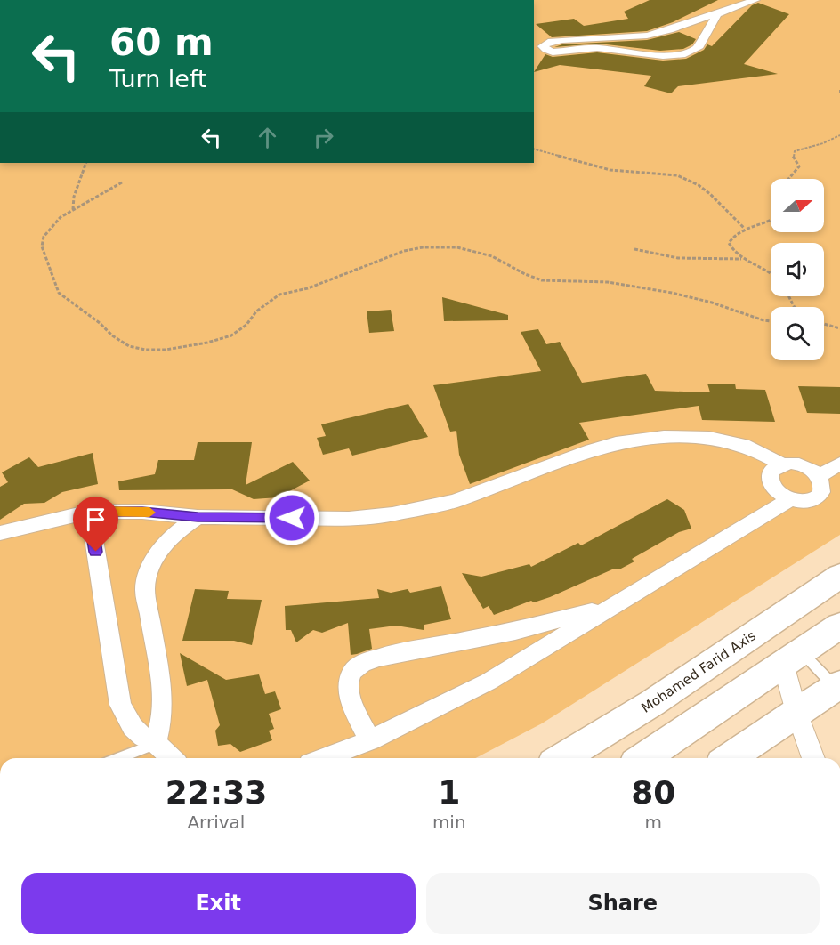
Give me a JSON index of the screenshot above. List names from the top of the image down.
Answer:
{
  "streets": {
    "main road": ["Mohamed Farid Axis"]
  },
  "north": "right",
  "page": {
    "turn": ["60 m", "Turn left"],
    "eta": [
      "22:33",
      "Arrival",
      "1",
      "min",
      "80",
      "m"
    ],
    "buttons": ["Exit", "Share"]
  }
}
